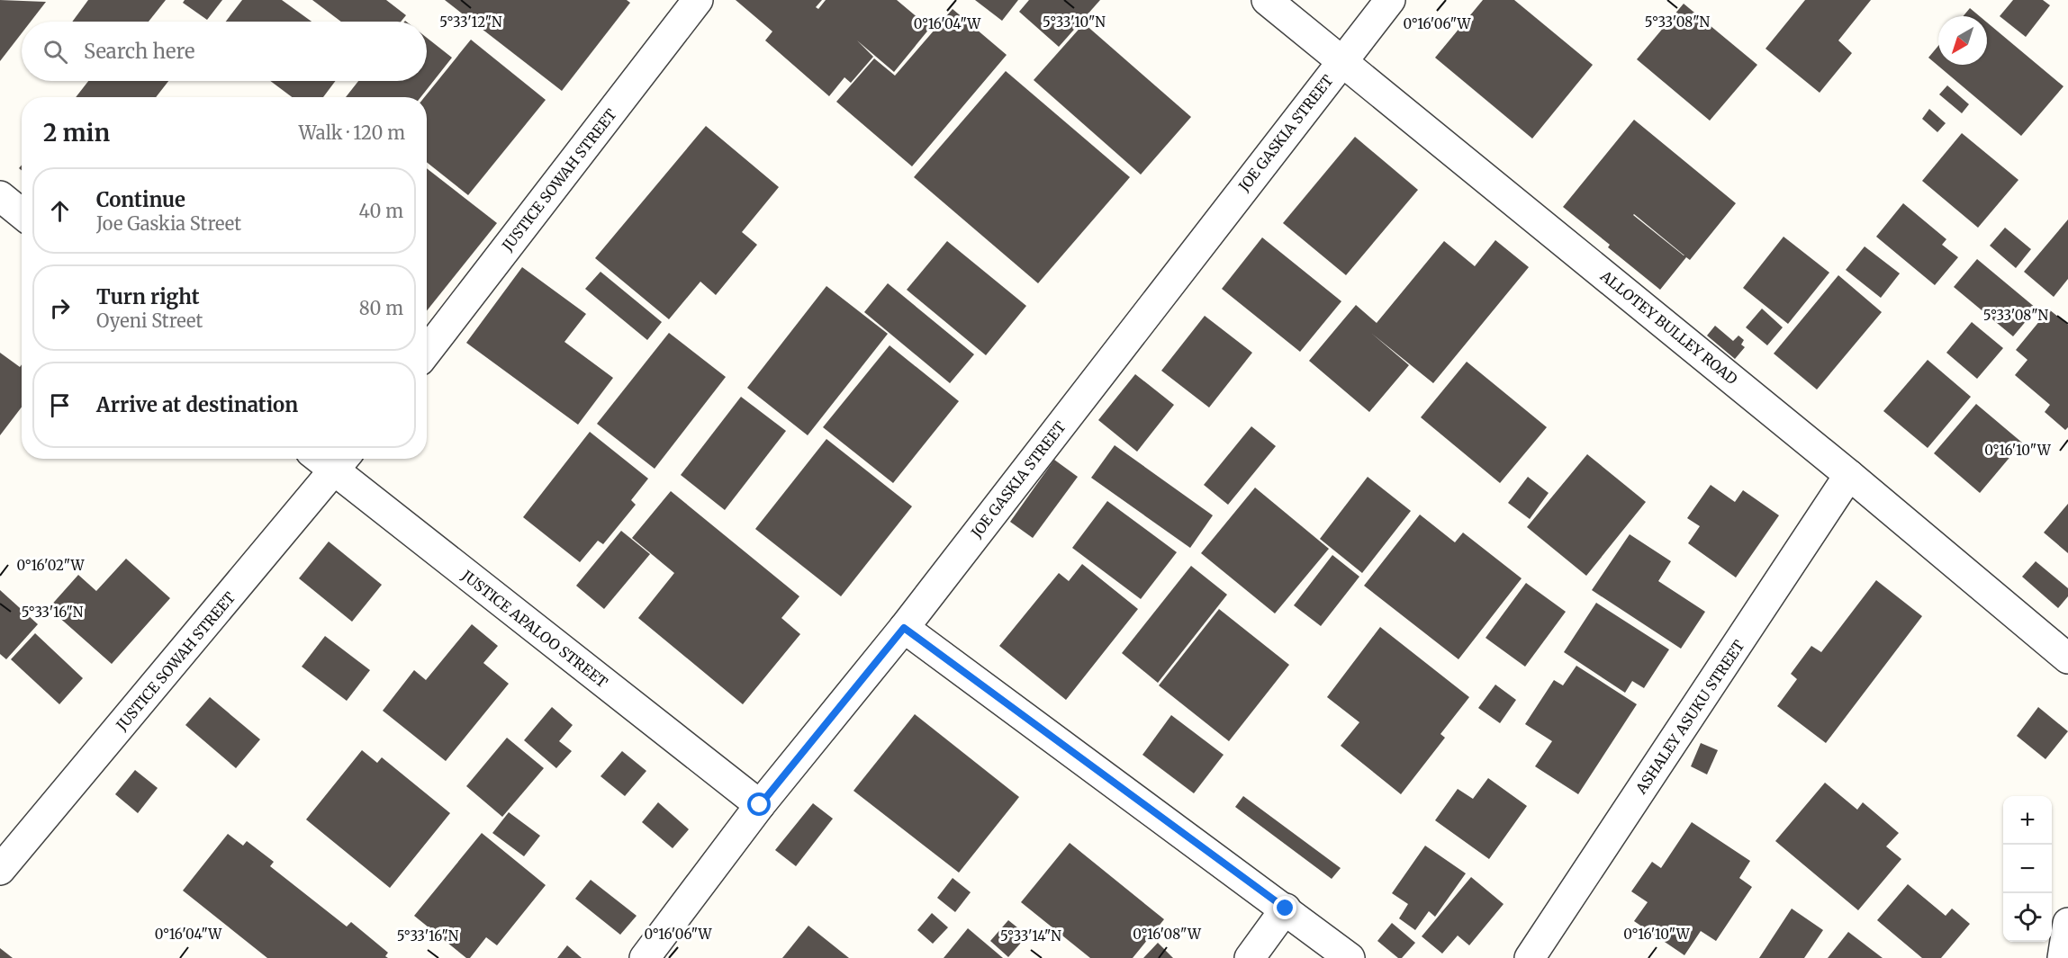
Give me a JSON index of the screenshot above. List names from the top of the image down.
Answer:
{
  "streets": {
    "street": [
      "JOE GASKIA STREET",
      "JUSTICE SOWAH STREET",
      "ALLOTEY BULLEY ROAD",
      "JUSTICE APALOO STREET",
      "ASHALEY ASUKU STREET"
    ]
  },
  "crossings": [
    ["JOE GASKIA STREET", "ALLOTEY BULLEY ROAD"],
    ["JOE GASKIA STREET", "JUSTICE APALOO STREET"],
    ["JUSTICE SOWAH STREET", "JUSTICE APALOO STREET"],
    ["ALLOTEY BULLEY ROAD", "ASHALEY ASUKU STREET"]
  ],
  "north": "bottom left",
  "page": {
    "search": "Search here",
    "heading": ["2 min", "Walk · 120 m"],
    "list": [
      ["Continue", "Joe Gaskia Street", "40 m"],
      ["Turn right", "Oyeni Street", "80 m"],
      "Arrive at destination"
    ],
    "map_buttons": ["+", "−"]
  },
  "coordinates": [
    "5°33'12\"N",
    "5°33'10\"N",
    "5°33'08\"N",
    "0°16'04\"W",
    "0°16'06\"W",
    "0°16'10\"W",
    "0°16'02\"W",
    "5°33'16\"N",
    "0°16'08\"W",
    "5°33'14\"N"
  ]
}
